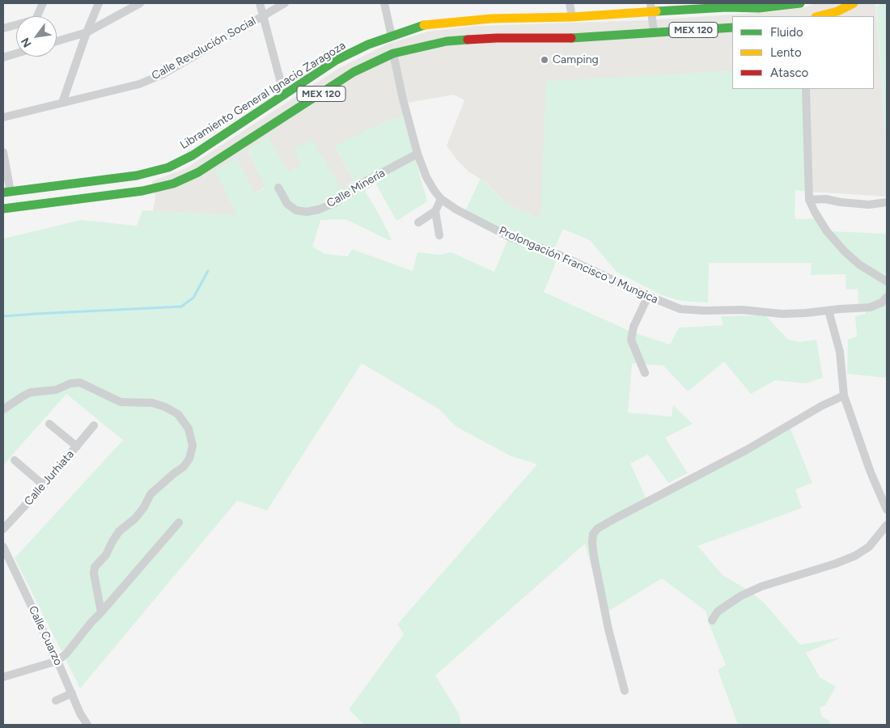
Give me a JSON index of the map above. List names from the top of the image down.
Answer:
{
  "streets": {
    "main road": ["MEX 120", "Libramiento General Ignacio Zaragoza"],
    "street": [
      "Calle Revolución Social",
      "Calle Minería",
      "Prolongación Francisco J Mungica",
      "Calle Jurhiata",
      "Calle Cuarzo"
    ]
  },
  "crossings": [
    ["MEX 120", "Prolongación Francisco J Mungica"],
    ["Calle Minería", "Prolongación Francisco J Mungica"]
  ],
  "places": ["Camping"],
  "legend": ["Fluido", "Lento", "Atasco"],
  "north": "bottom left"
}
